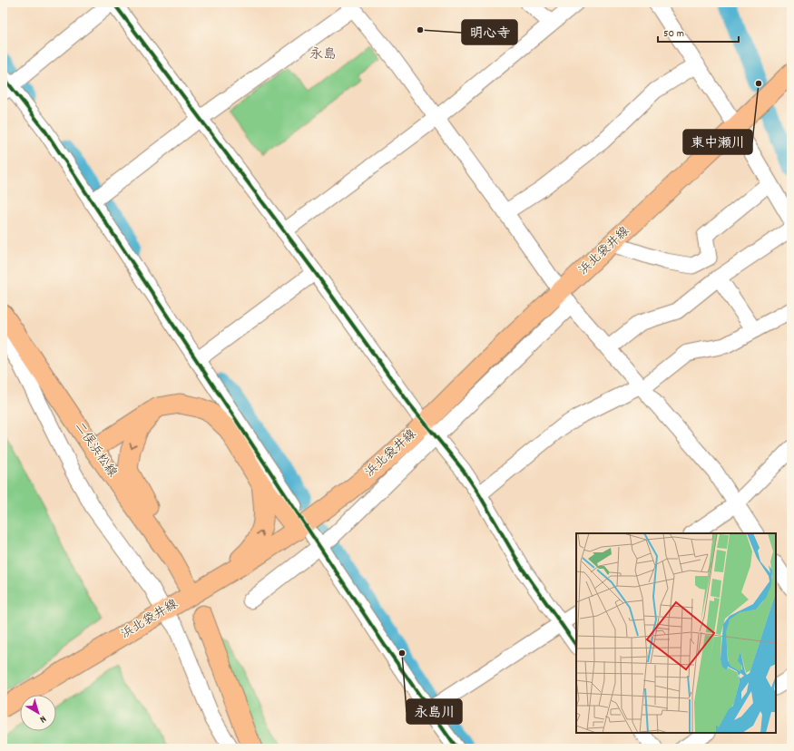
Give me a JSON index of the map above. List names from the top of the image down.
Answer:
{
  "streets": {
    "main road": ["浜北袋井線", "二俣浜松線"]
  },
  "districts": ["永島"],
  "places": ["明心寺", "東中瀬川", "永島川"],
  "scale_bar": "50 m",
  "north": "bottom right"
}
